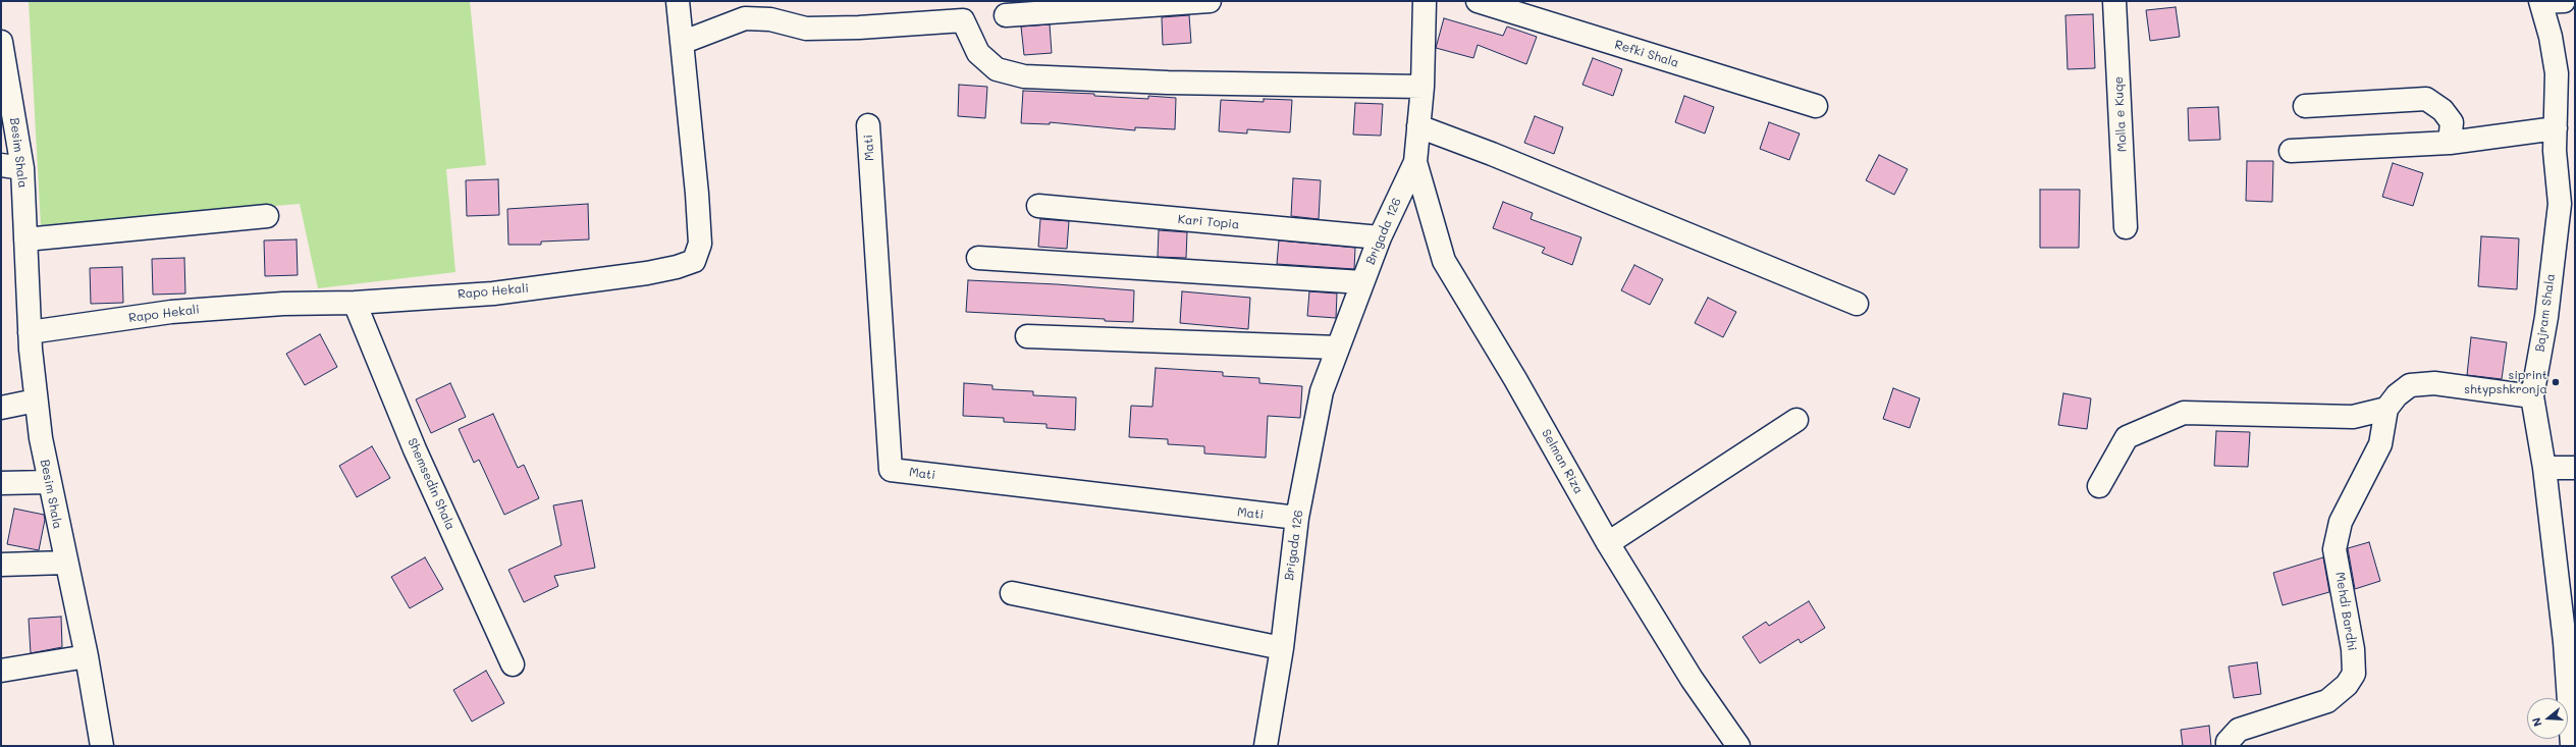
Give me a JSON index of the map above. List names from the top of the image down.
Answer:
{
  "streets": {
    "street": [
      "Refki Shala",
      "Molla e Kuqe",
      "Mati",
      "Besim Shala",
      "Kari Topia",
      "Brigada 126",
      "Rapo Hekali",
      "Bajram Shala",
      "Selman Riza",
      "Shemsedin Shala",
      "Mehdi Bardhi"
    ]
  },
  "crossings": [
    ["Mati", "Brigada 126"],
    ["Besim Shala", "Rapo Hekali"],
    ["Kari Topia", "Brigada 126"],
    ["Brigada 126", "Selman Riza"],
    ["Rapo Hekali", "Shemsedin Shala"]
  ],
  "places": ["siprint shtypshkronja"],
  "north": "left"
}
